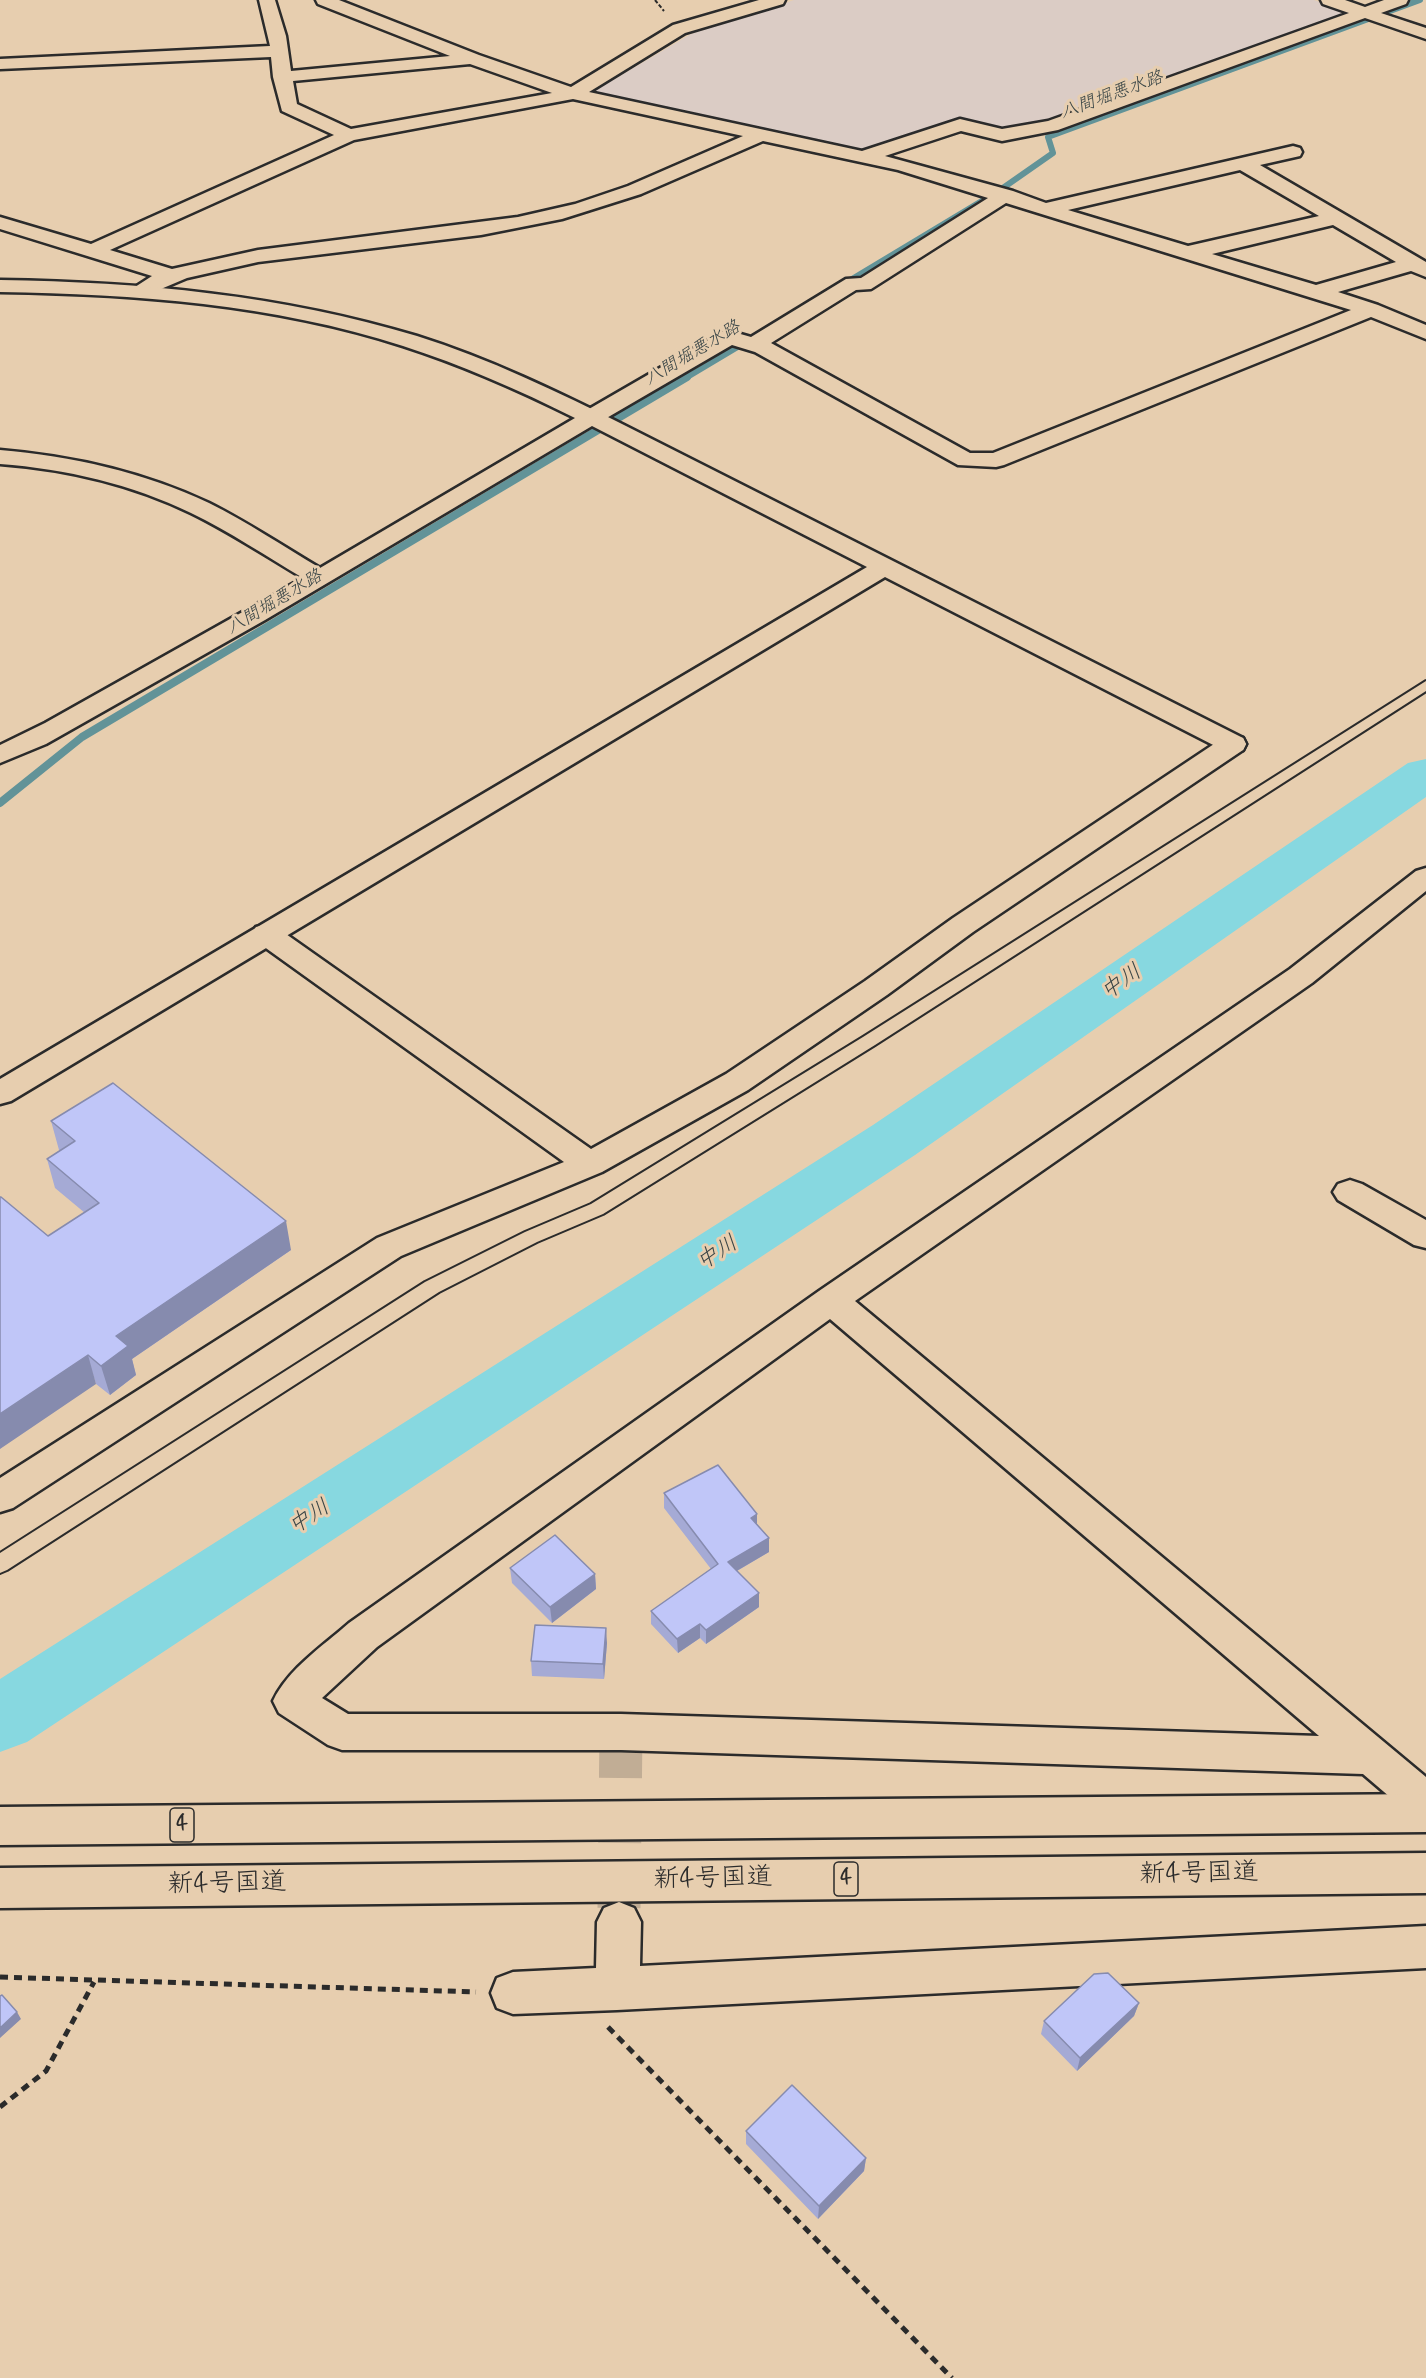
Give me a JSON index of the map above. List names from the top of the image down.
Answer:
{
  "streets": {
    "main road": ["4", "新4号国道"]
  },
  "water": ["八間堀悪水路", "中川"]
}
